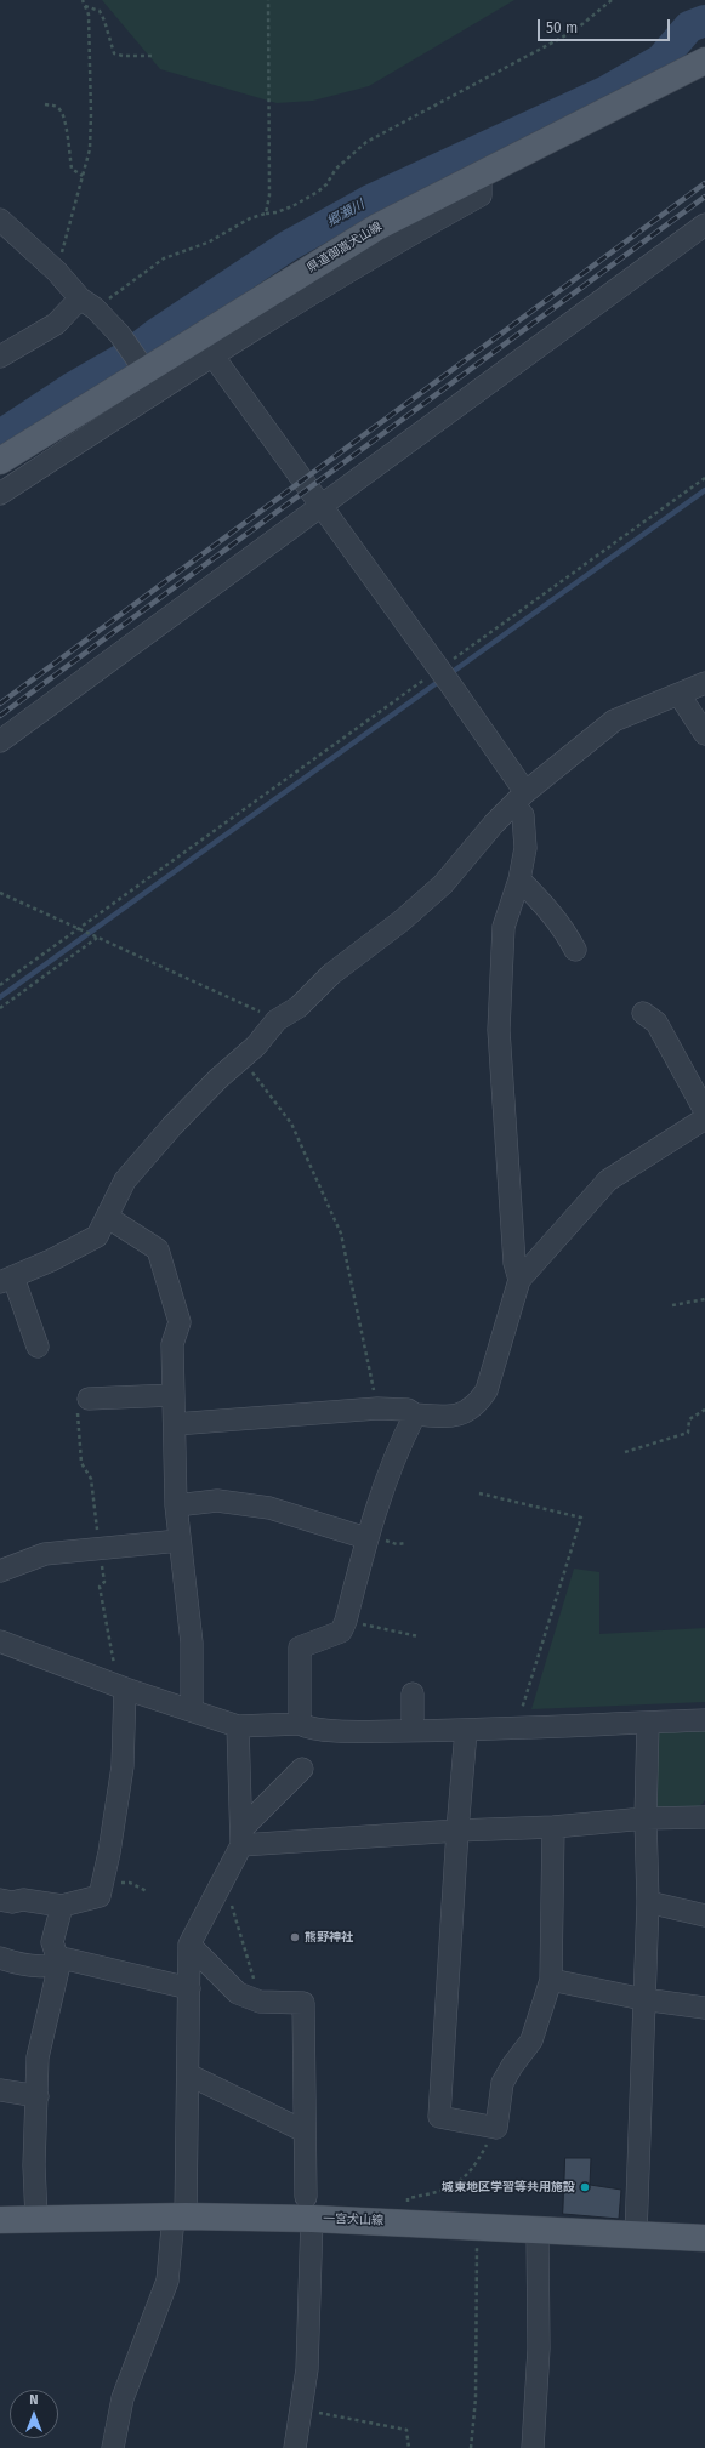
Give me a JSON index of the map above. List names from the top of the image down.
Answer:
{
  "streets": {
    "main road": ["県道御嵩犬山線", "一宮犬山線"]
  },
  "water": ["郷瀬川"],
  "places": ["熊野神社", "城東地区学習等共用施設"],
  "scale_bar": "50 m",
  "north": "top"
}
